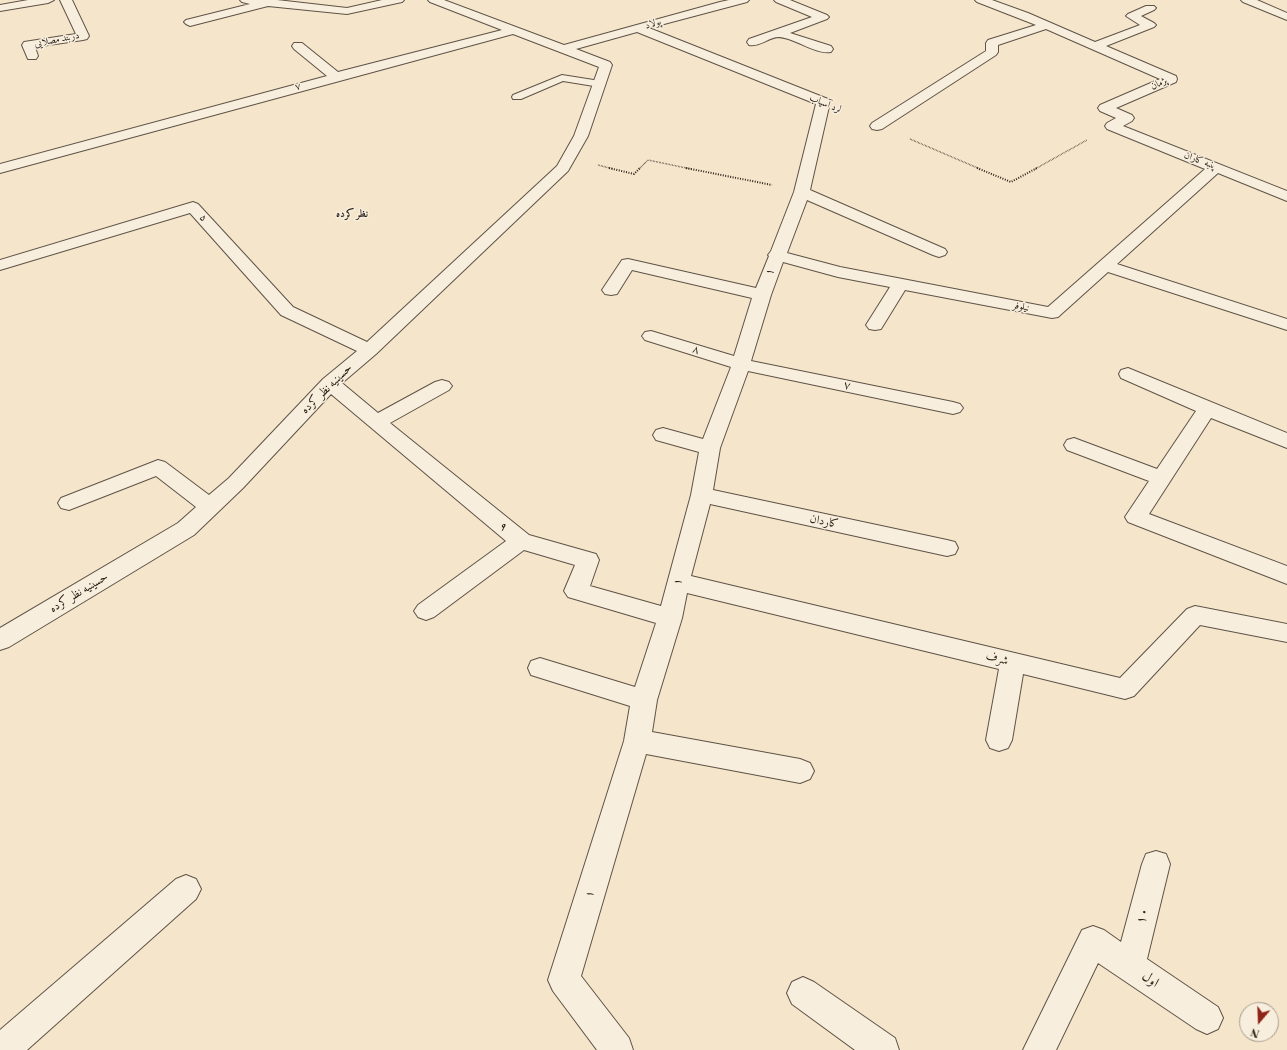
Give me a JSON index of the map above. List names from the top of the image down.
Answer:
{
  "streets": {
    "street": [
      "پولاد",
      "دربند مصلایی",
      "پژمان",
      "۷",
      "لرد آسیاب",
      "پنبه کاران",
      "۵",
      "۱",
      "نیلوفر",
      "۸",
      "حسینیه نظر کرده",
      "کاردان",
      "۹",
      "شرف",
      "۱۰",
      "اول"
    ]
  },
  "crossings": [
    ["پولاد", "لرد آسیاب"],
    ["پولاد", "حسینیه نظر کرده"],
    ["پژمان", "پنبه کاران"],
    ["۷", "۱"],
    ["۷", "۸"],
    ["لرد آسیاب", "۱"],
    ["پنبه کاران", "نیلوفر"],
    ["۵", "حسینیه نظر کرده"],
    ["۱", "نیلوفر"],
    ["۱", "۸"],
    ["۱", "کاردان"],
    ["۱", "۹"],
    ["۱", "شرف"],
    ["حسینیه نظر کرده", "۹"],
    ["۱۰", "اول"]
  ],
  "districts": ["نظر کرده"],
  "north": "bottom"
}
